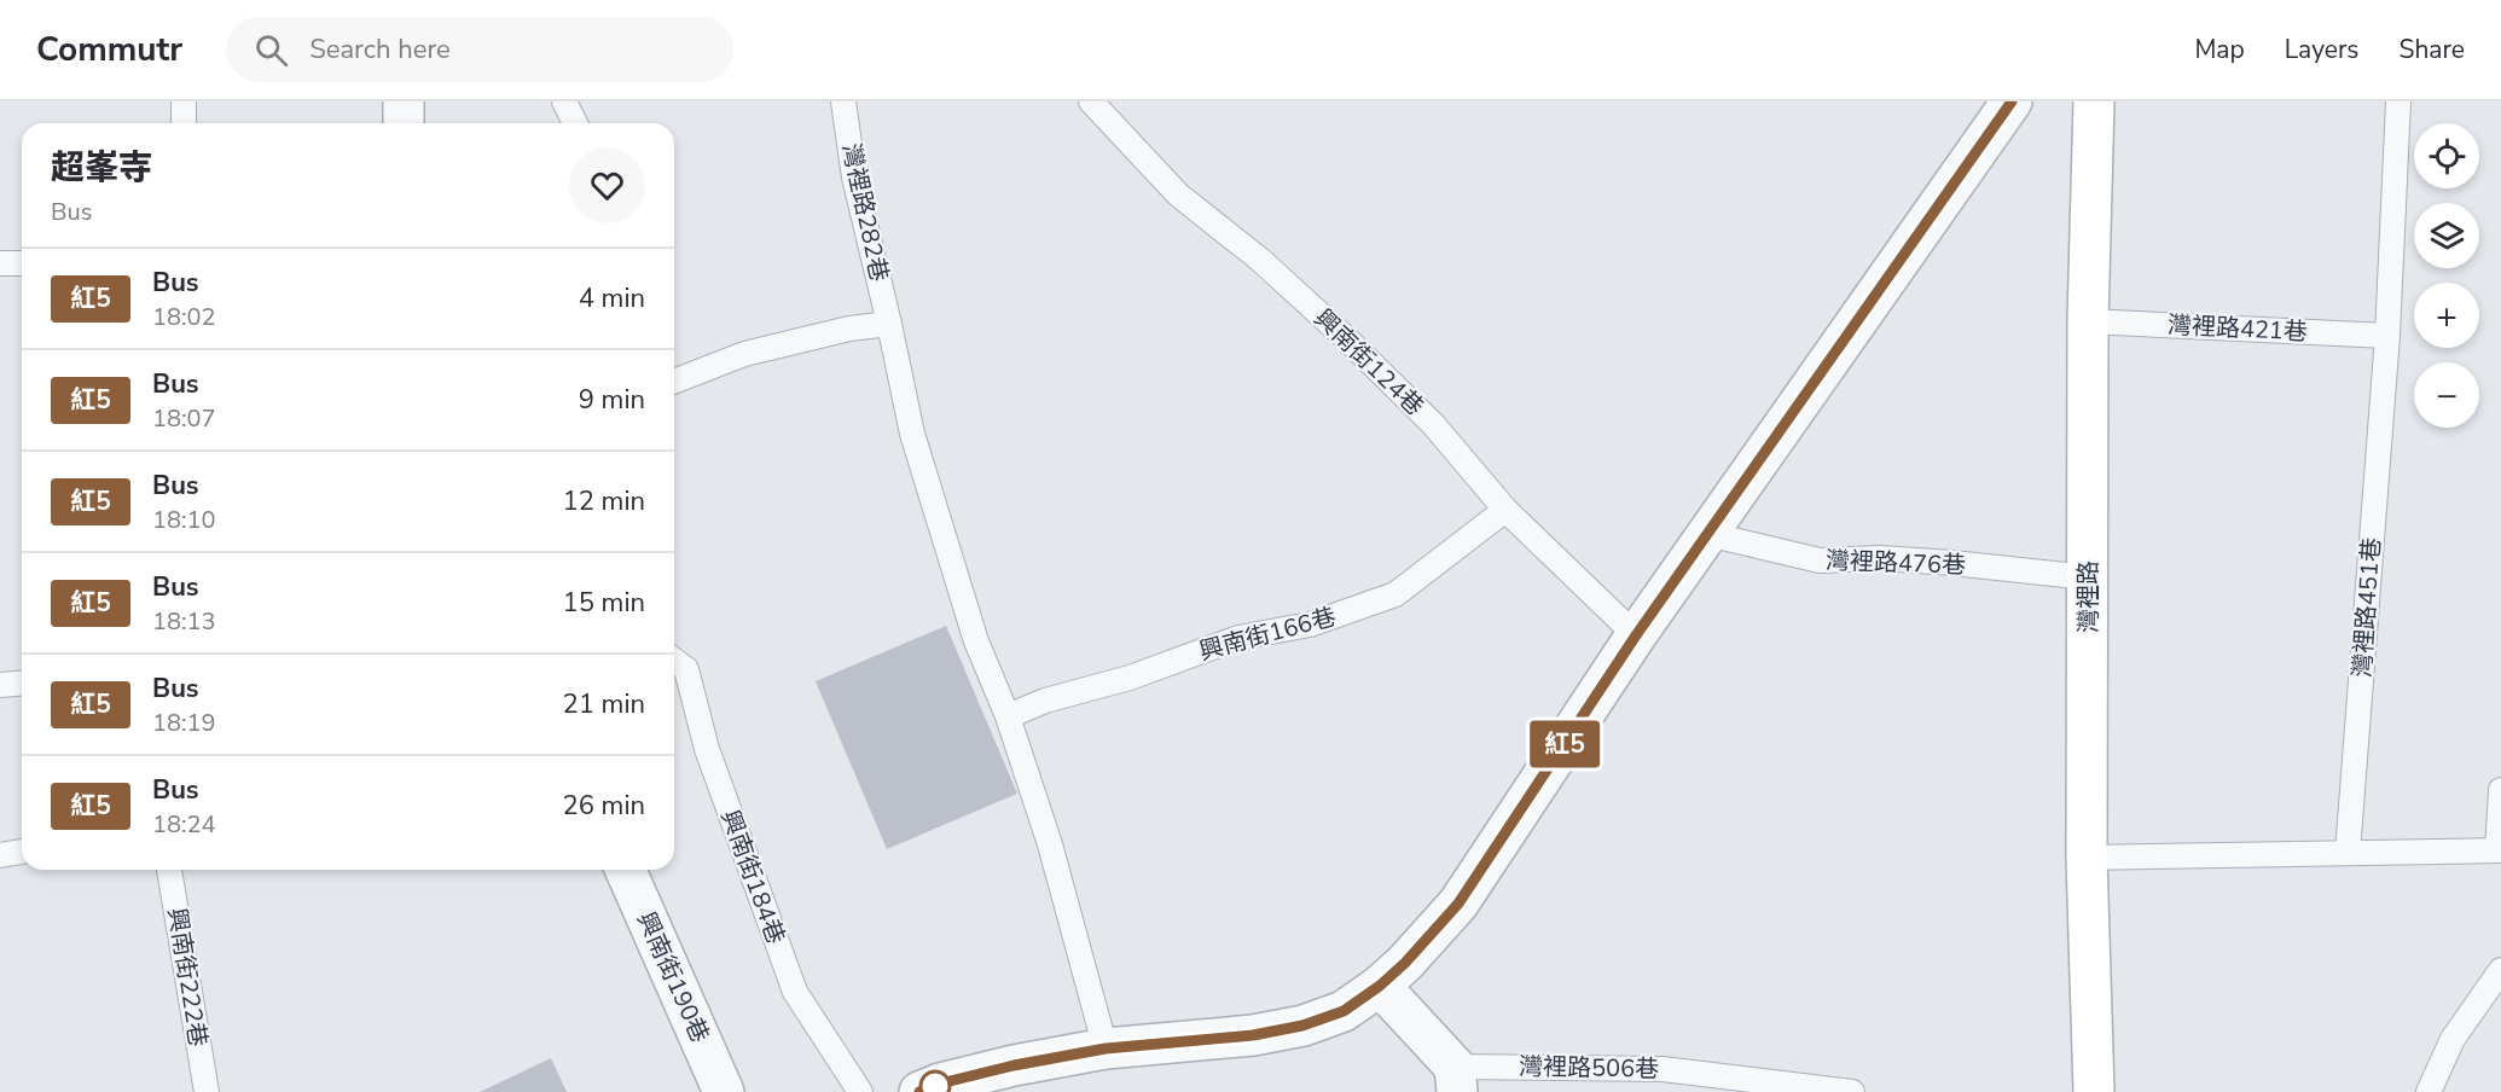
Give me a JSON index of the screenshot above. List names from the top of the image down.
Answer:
{
  "streets": {
    "street": ["灣裡路", "興南街190巷"],
    "lane": [
      "灣裡路282巷",
      "灣裡路421巷",
      "興南街124巷",
      "灣裡路476巷",
      "灣裡路451巷",
      "興南街166巷",
      "興南街184巷",
      "興南街222巷",
      "灣裡路506巷"
    ]
  },
  "crossings": [
    ["灣裡路421巷", "灣裡路"],
    ["灣裡路421巷", "灣裡路451巷"],
    ["興南街124巷", "興南街166巷"],
    ["灣裡路476巷", "灣裡路"]
  ],
  "lines": ["bus line 紅5"],
  "page": {
    "header": "Commutr",
    "search": "Search here",
    "nav": ["Map", "Layers", "Share"],
    "on_map": "紅5",
    "map_buttons": ["+", "−"],
    "heading": ["超峯寺", "Bus"],
    "list": [
      {
        "mark": "紅5",
        "name": "Bus",
        "note": "18:02",
        "value": "4 min"
      },
      {
        "mark": "紅5",
        "name": "Bus",
        "note": "18:07",
        "value": "9 min"
      },
      {
        "mark": "紅5",
        "name": "Bus",
        "note": "18:10",
        "value": "12 min"
      },
      {
        "mark": "紅5",
        "name": "Bus",
        "note": "18:13",
        "value": "15 min"
      },
      {
        "mark": "紅5",
        "name": "Bus",
        "note": "18:19",
        "value": "21 min"
      },
      {
        "mark": "紅5",
        "name": "Bus",
        "note": "18:24",
        "value": "26 min"
      }
    ]
  }
}
